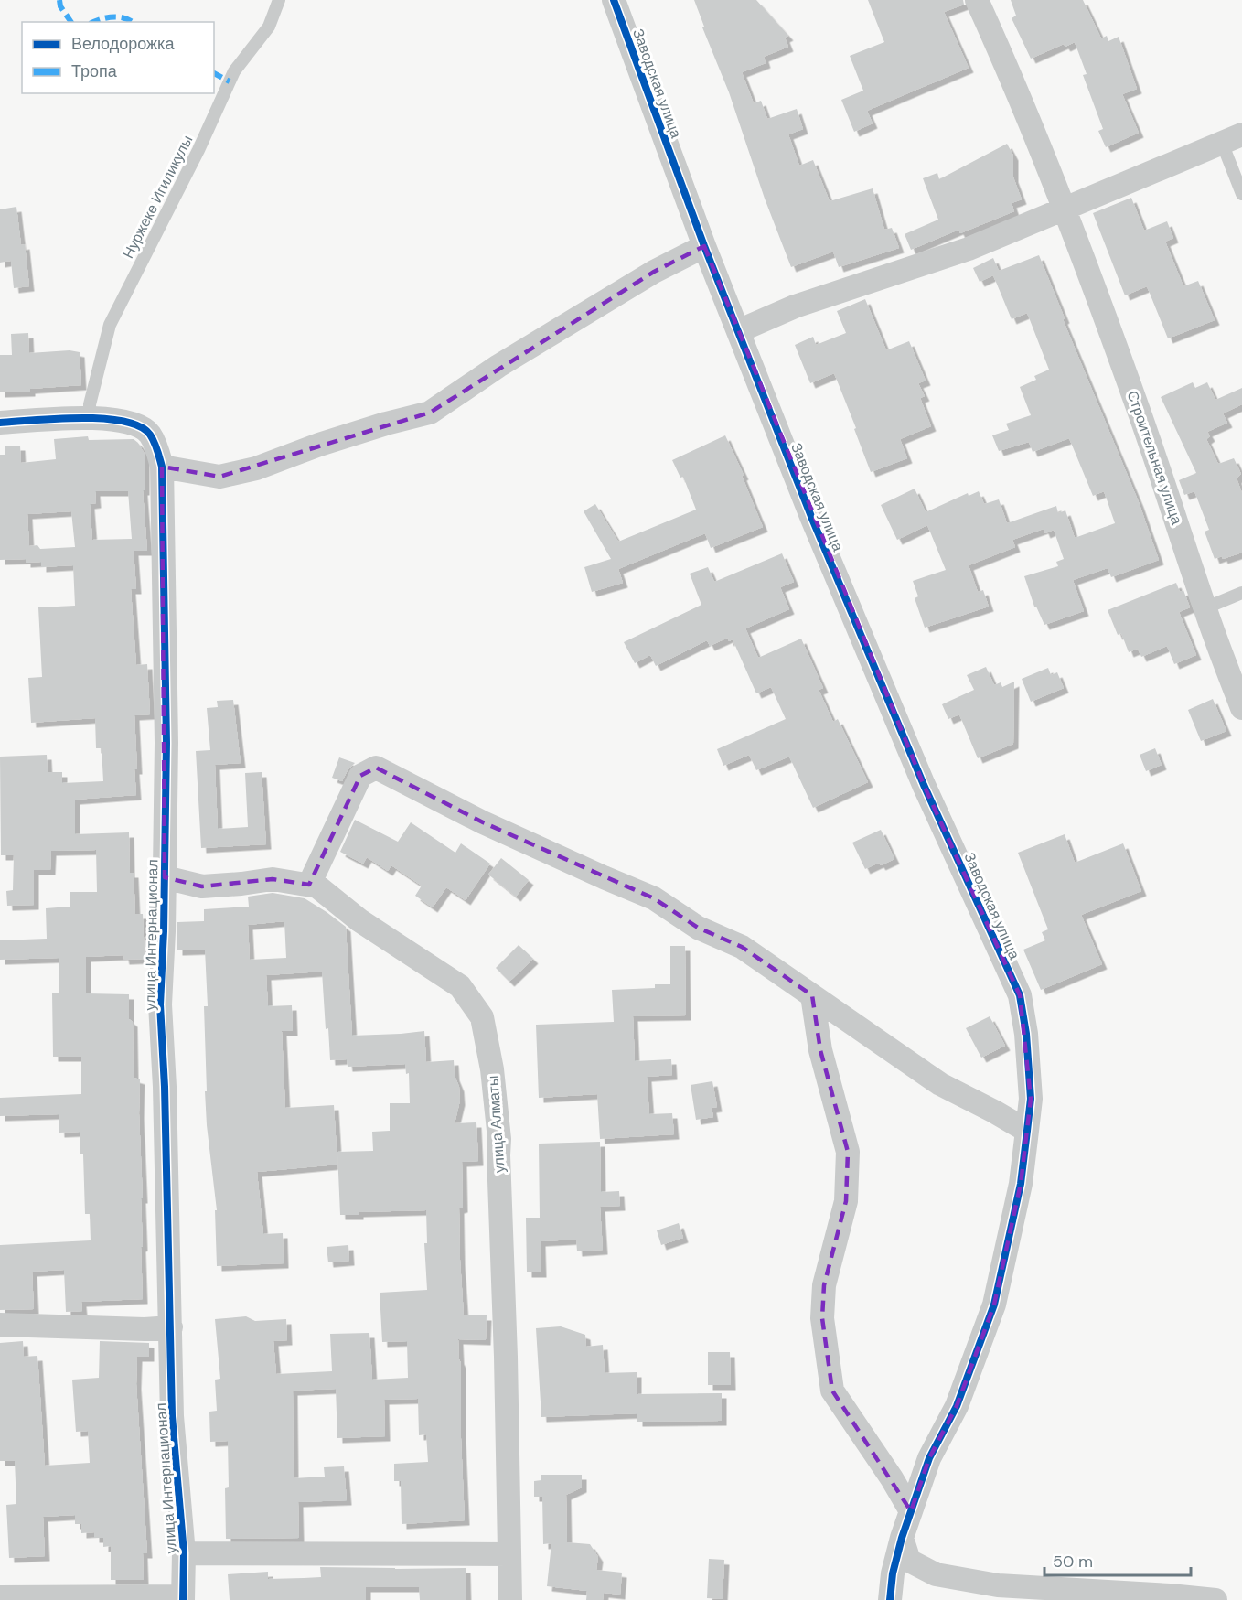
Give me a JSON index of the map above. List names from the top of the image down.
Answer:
{
  "streets": {
    "street": [
      "Заводская улица",
      "Строительная улица",
      "улица Интернационал",
      "улица Алматы"
    ],
    "lane": ["Нуржеке Игиликулы"]
  },
  "crossings": [
    ["Нуржеке Игиликулы", "улица Интернационал"],
    ["улица Интернационал", "улица Алматы"]
  ],
  "legend": ["Велодорожка", "Тропа"],
  "scale_bar": "50 m"
}
